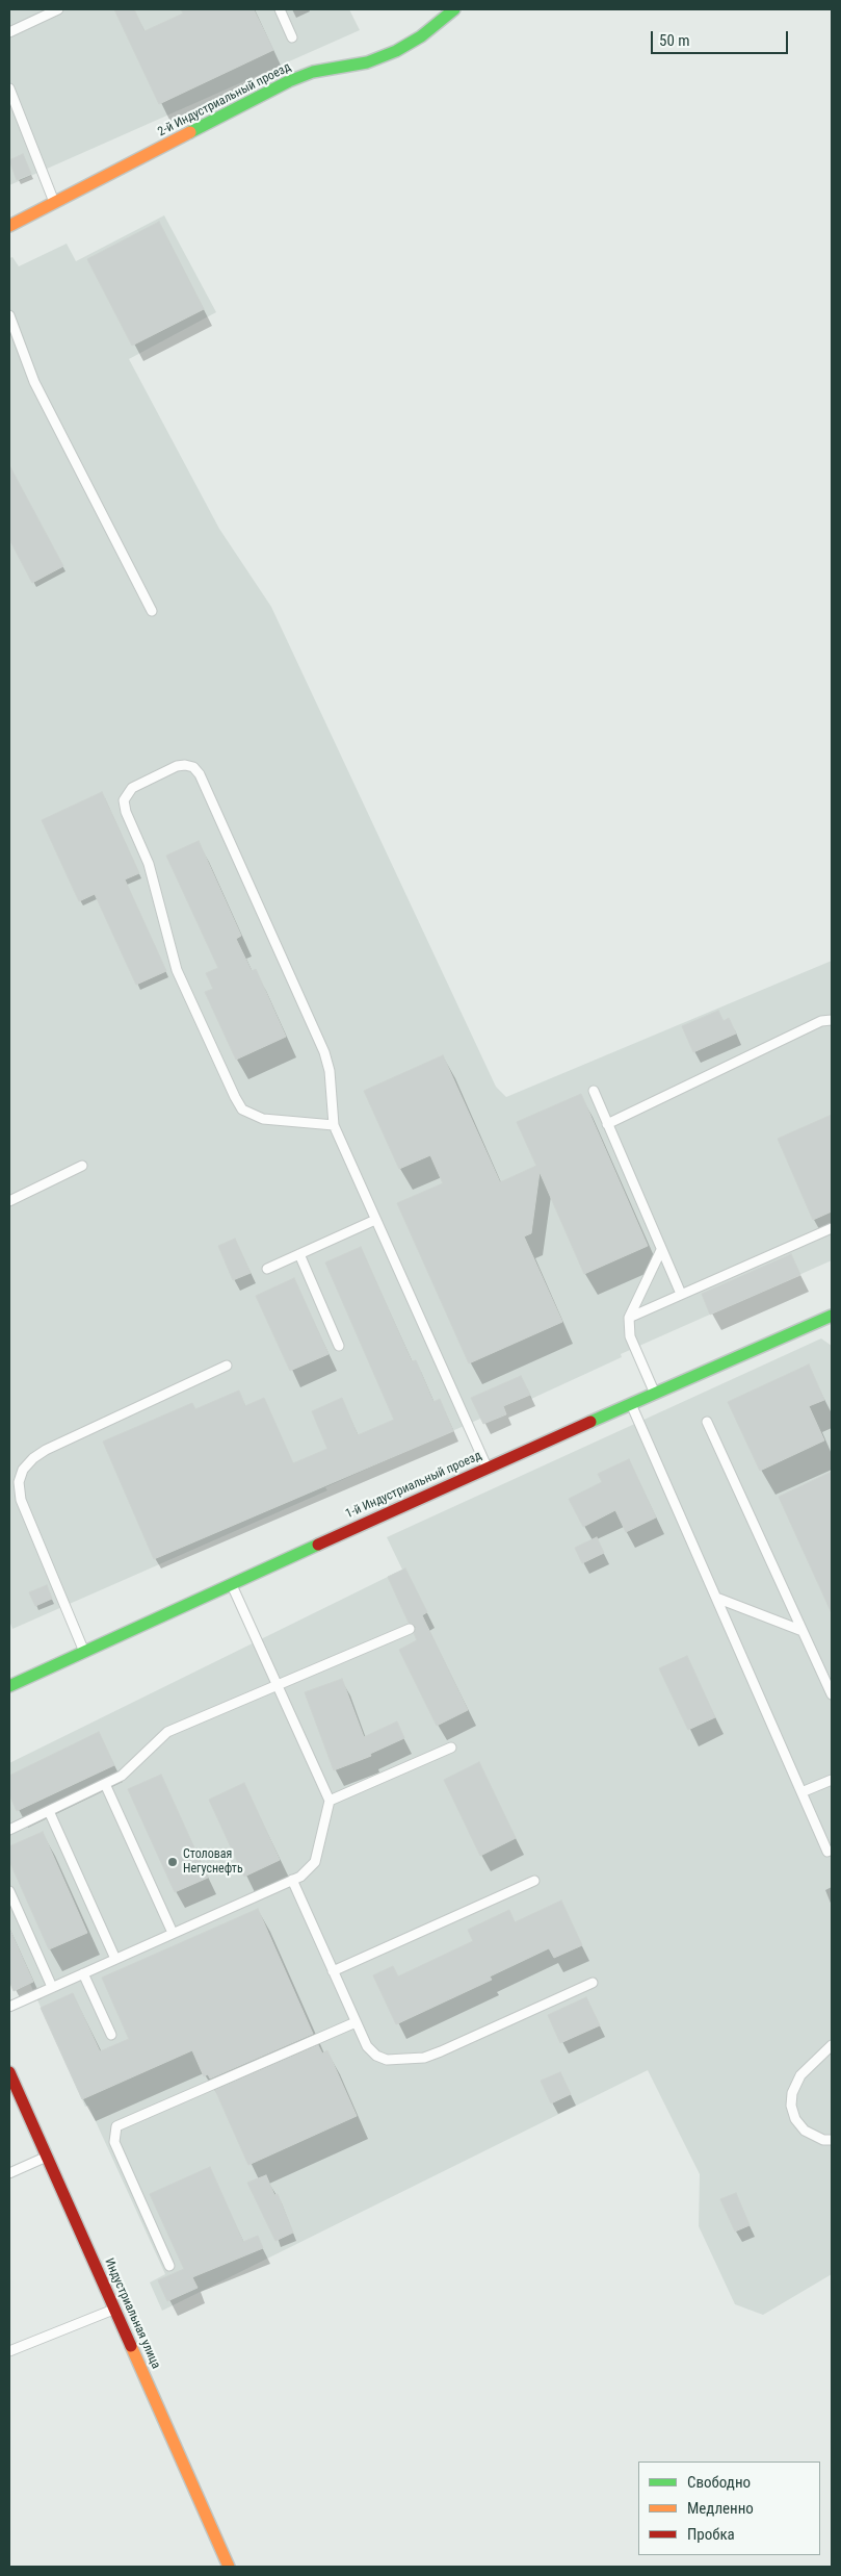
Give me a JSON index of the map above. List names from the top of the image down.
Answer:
{
  "streets": {
    "street": ["2-й Индустриальный проезд", "1-й Индустриальный проезд", "Индустриальная улица"]
  },
  "places": ["Столовая Негуснефть"],
  "legend": ["Свободно", "Медленно", "Пробка"],
  "scale_bar": "50 m"
}
